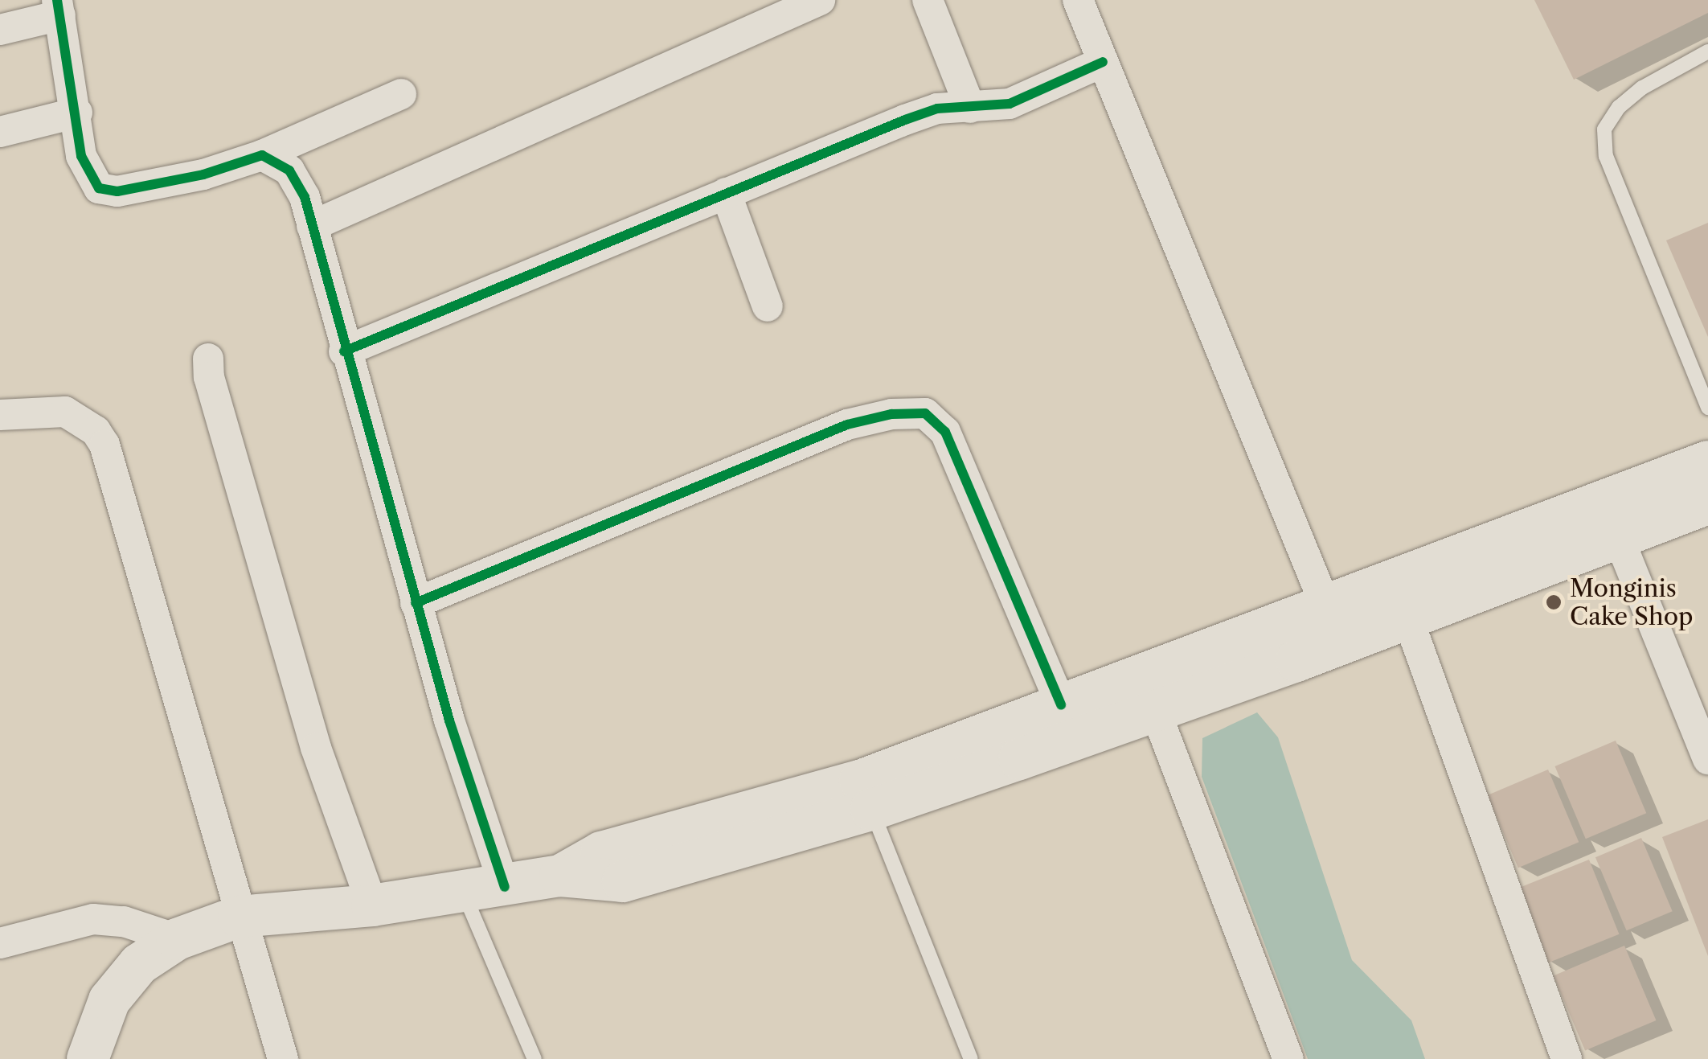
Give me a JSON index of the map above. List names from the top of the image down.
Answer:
{
  "places": ["Monginis Cake Shop"]
}
